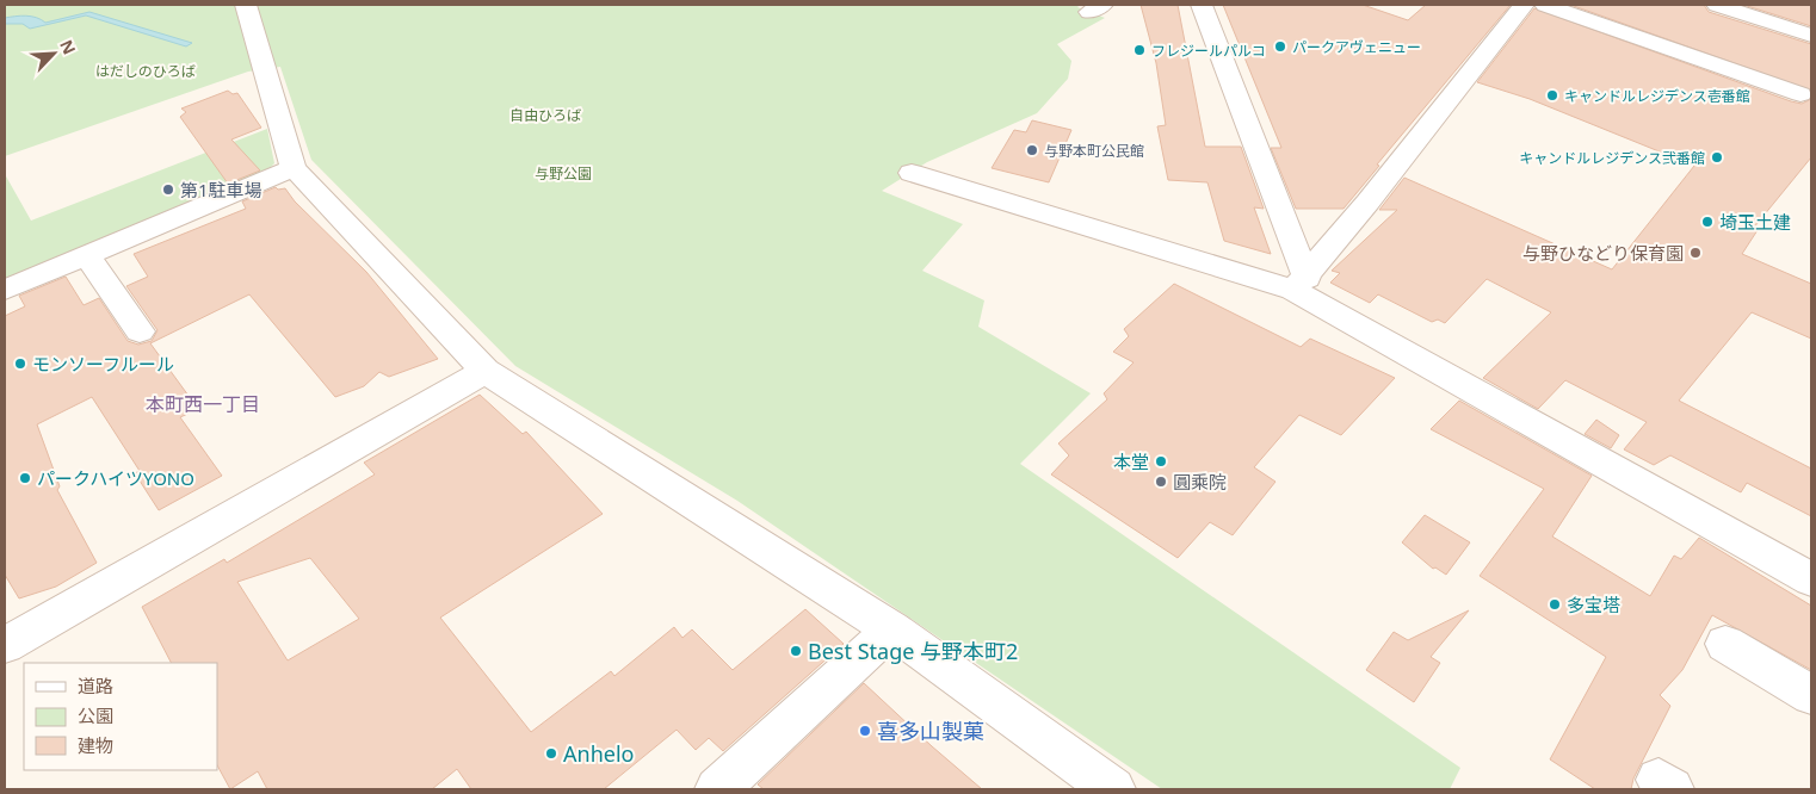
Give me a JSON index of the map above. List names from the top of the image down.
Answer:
{
  "districts": ["本町西一丁目"],
  "parks": ["はだしのひろば", "自由ひろば", "与野公園"],
  "places": [
    "パークアヴェニュー",
    "フレジールパルコ",
    "キャンドルレジデンス壱番館",
    "与野本町公民館",
    "キャンドルレジデンス弐番館",
    "第1駐車場",
    "埼玉土建",
    "与野ひなどり保育園",
    "モンソーフルール",
    "本堂",
    "パークハイツYONO",
    "圓乘院",
    "多宝塔",
    "Best Stage 与野本町2",
    "喜多山製菓",
    "Anhelo"
  ],
  "legend": ["道路", "公園", "建物"],
  "north": "top right"
}
